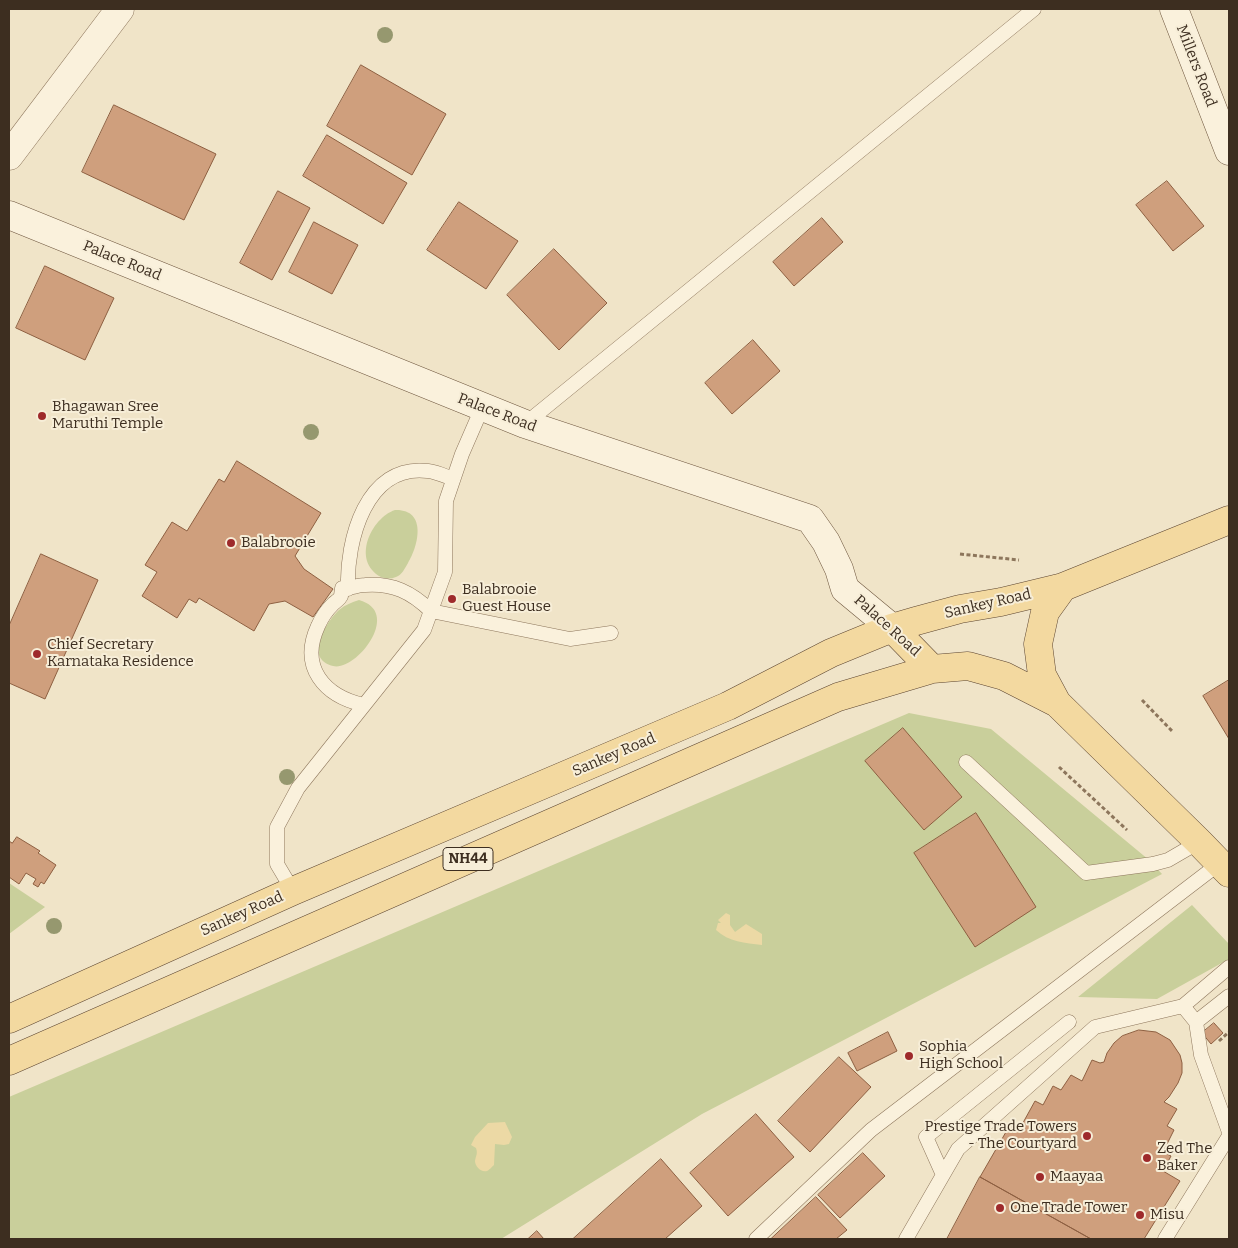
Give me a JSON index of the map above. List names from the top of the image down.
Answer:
{
  "streets": {
    "main road": ["Palace Road", "Sankey Road", "NH44"],
    "street": ["Millers Road"]
  },
  "crossings": [
    ["Palace Road", "Sankey Road"],
    ["Palace Road", "NH44"]
  ],
  "places": [
    "Bhagawan Sree Maruthi Temple",
    "Balabrooie",
    "Balabrooie Guest House",
    "Chief Secretary Karnataka Residence",
    "Sophia High School",
    "Prestige Trade Towers - The Courtyard",
    "Zed The Baker",
    "Maayaa",
    "One Trade Tower",
    "Misu"
  ]
}
